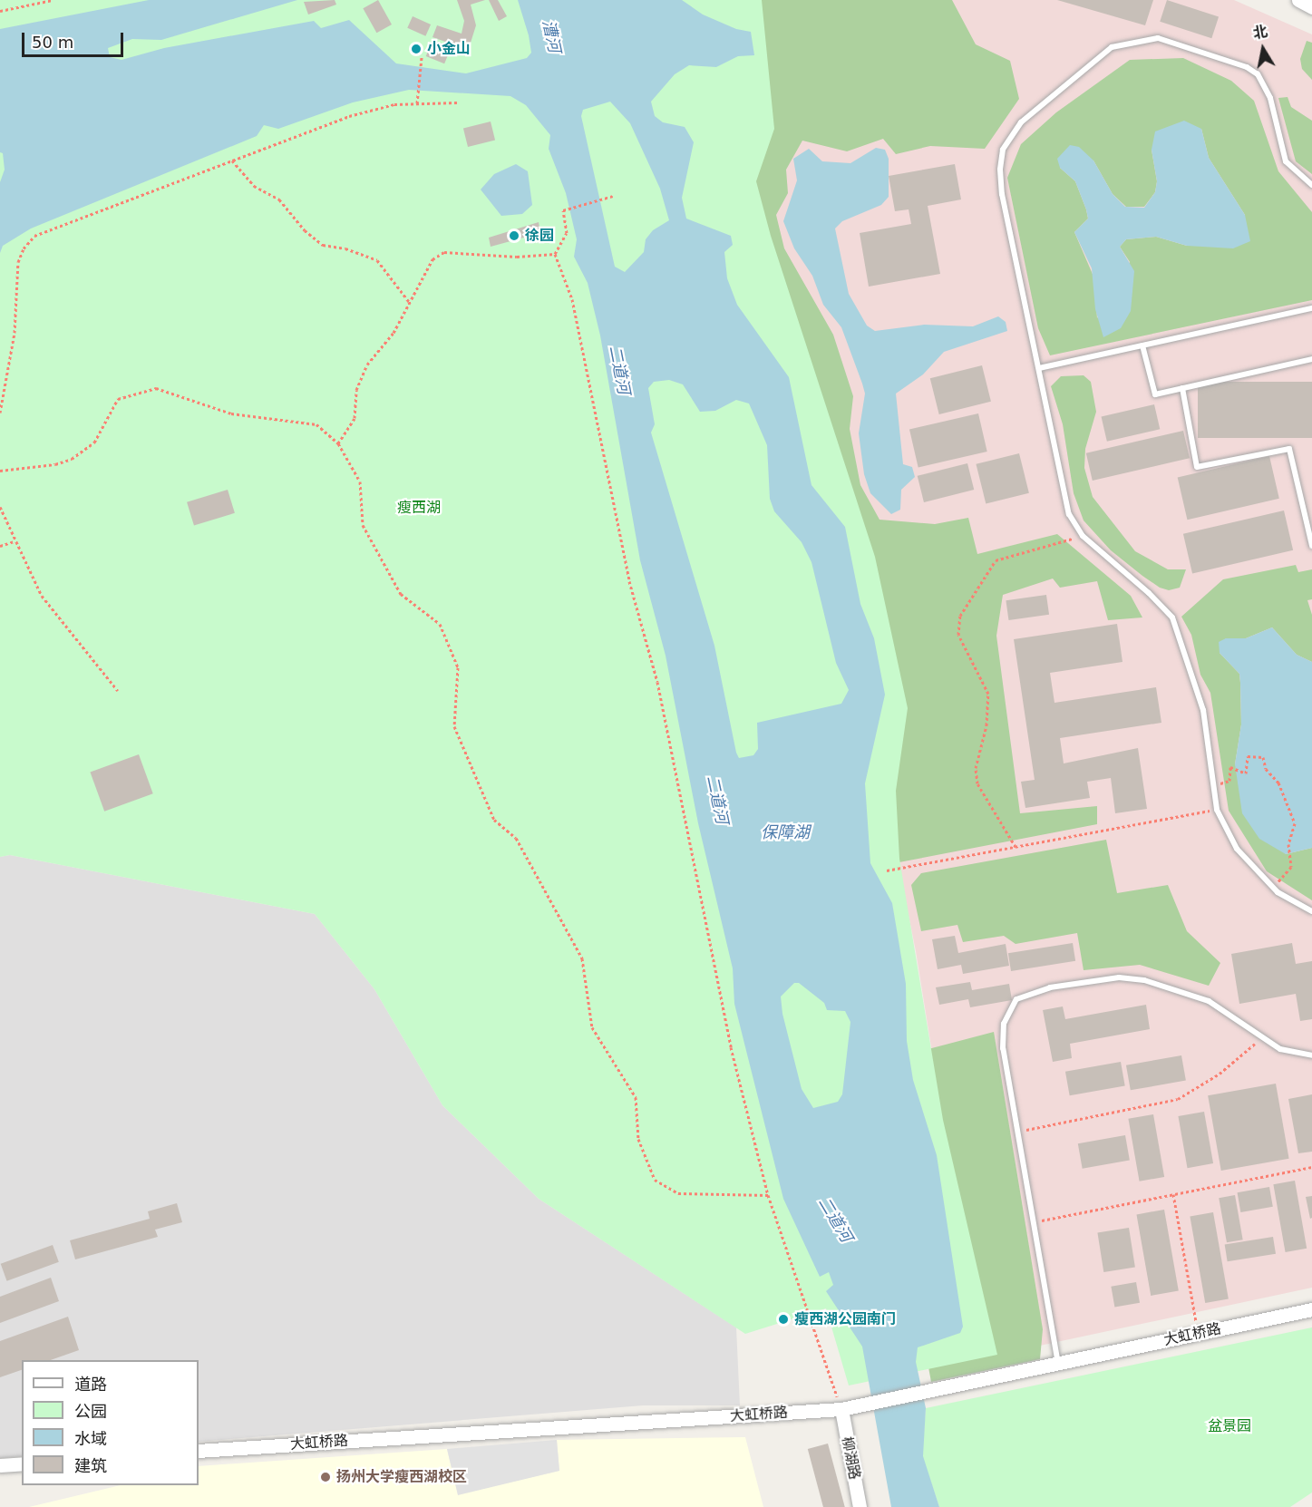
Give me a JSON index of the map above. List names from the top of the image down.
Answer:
{
  "streets": {
    "street": ["大虹桥路", "柳湖路"]
  },
  "crossings": [
    ["大虹桥路", "柳湖路"]
  ],
  "water": ["漕河", "二道河", "保障湖"],
  "parks": ["瘦西湖", "盆景园"],
  "places": [
    "小金山",
    "徐园",
    "瘦西湖公园南门",
    "扬州大学瘦西湖校区"
  ],
  "legend": [
    "道路",
    "公园",
    "水域",
    "建筑"
  ],
  "scale_bar": "50 m",
  "north": "top"
}
